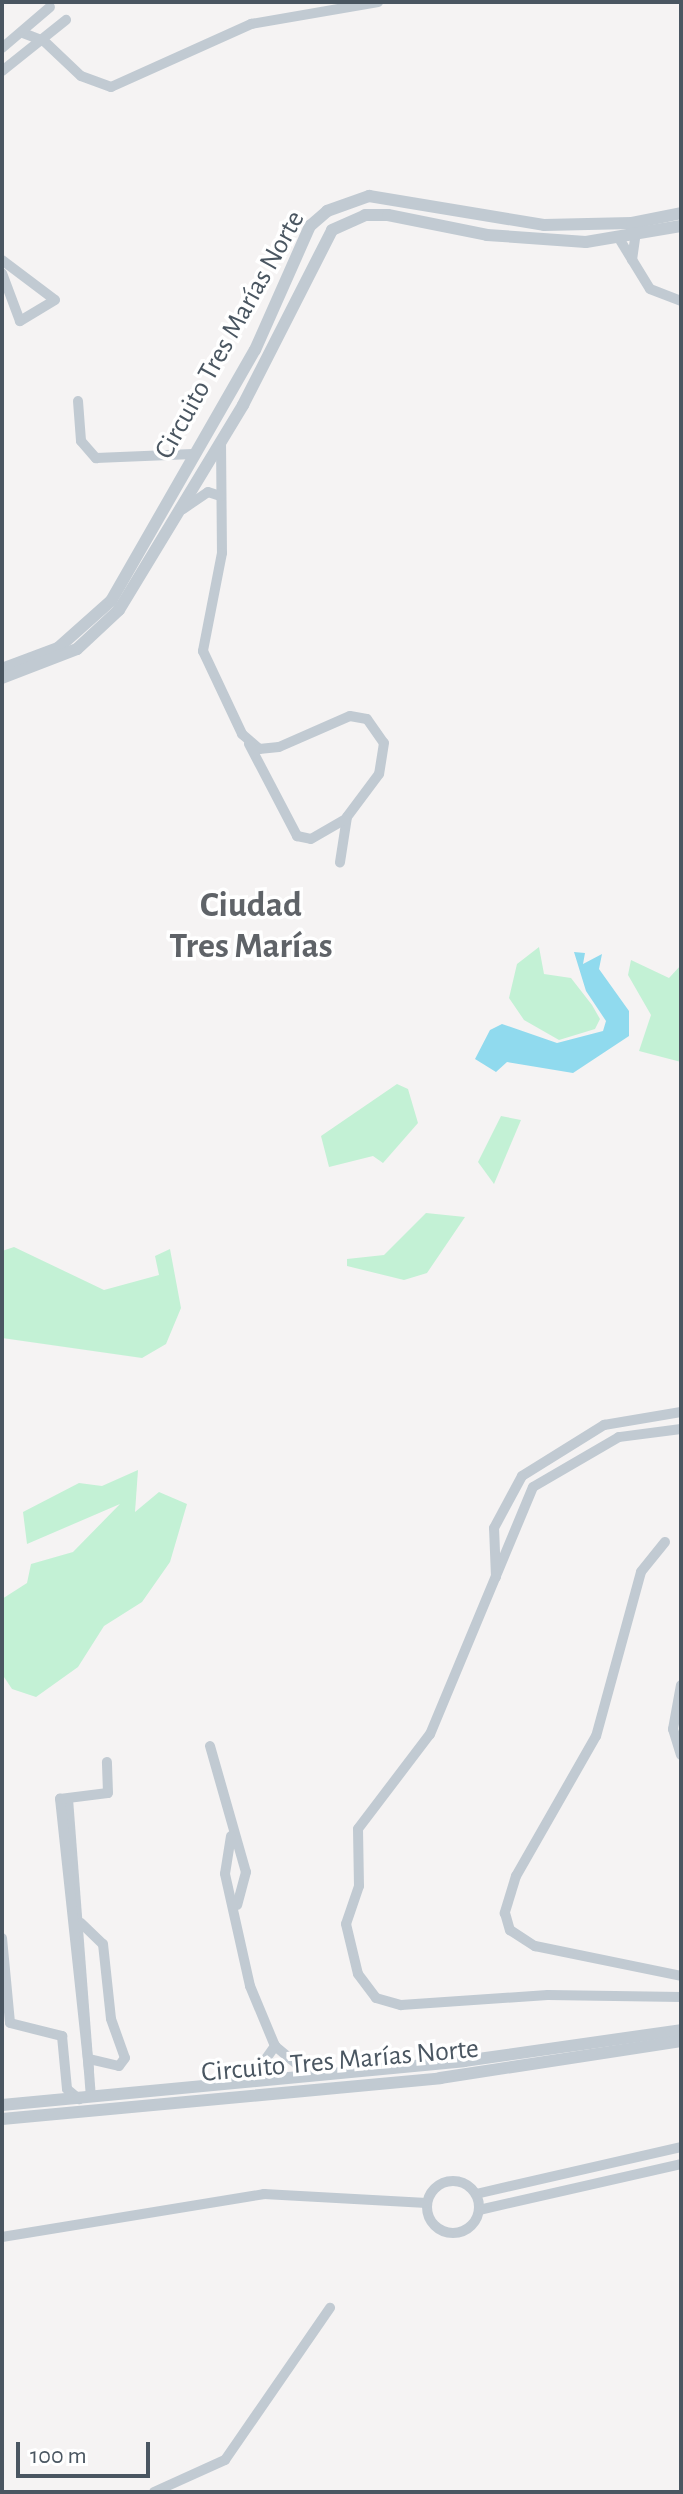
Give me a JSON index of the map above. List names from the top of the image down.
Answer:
{
  "streets": {
    "street": ["Circuito Tres Marías Norte"]
  },
  "districts": ["Ciudad Tres Marías"],
  "scale_bar": "100 m"
}
